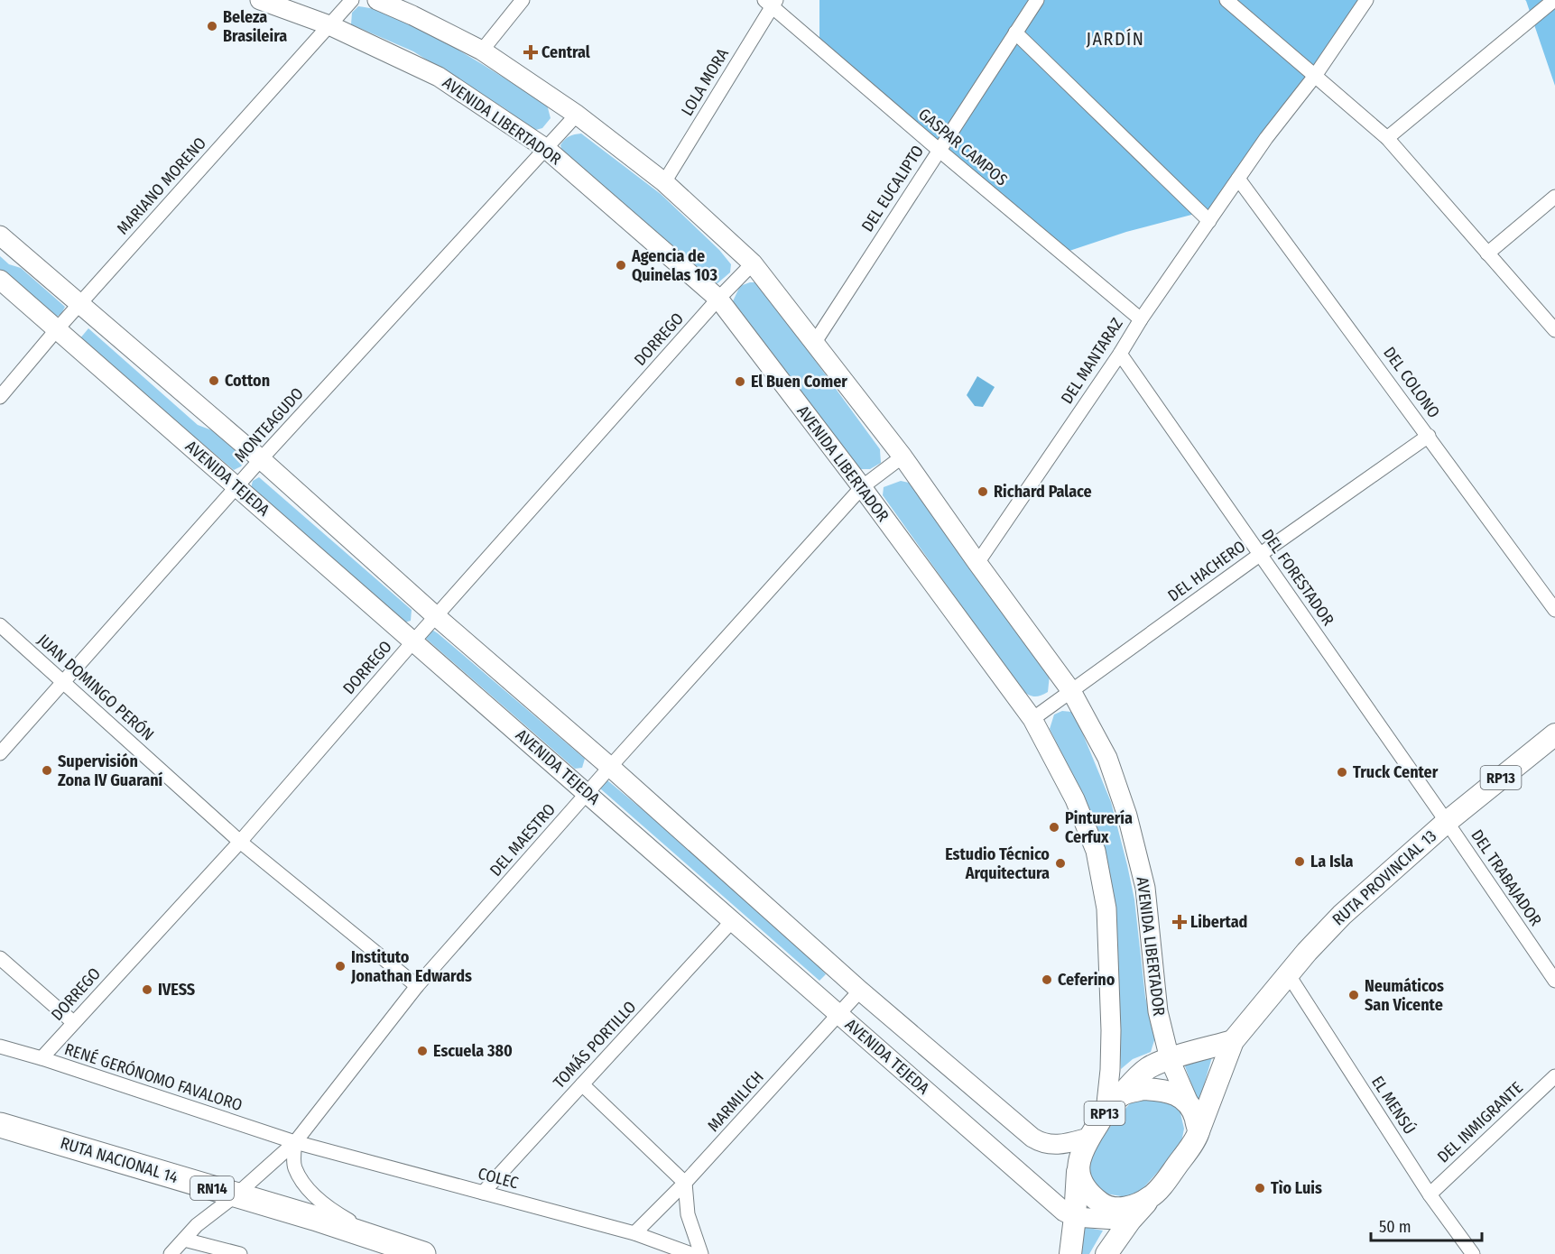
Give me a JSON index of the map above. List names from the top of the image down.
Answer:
{
  "streets": {
    "highway": ["RUTA NACIONAL 14", "RN14"],
    "main road": [
      "AVENIDA LIBERTADOR",
      "AVENIDA TEJEDA",
      "RP13",
      "RUTA PROVINCIAL 13"
    ],
    "street": [
      "LOLA MORA",
      "GASPAR CAMPOS",
      "MARIANO MORENO",
      "DEL EUCALIPTO",
      "DORREGO",
      "DEL MANTARAZ",
      "DEL COLONO",
      "MONTEAGUDO",
      "DEL HACHERO",
      "DEL FORESTADOR",
      "JUAN DOMINGO PERÓN",
      "DEL MAESTRO",
      "DEL TRABAJADOR",
      "TOMÁS PORTILLO",
      "RENÉ GERÓNOMO FAVALORO",
      "MARMILICH",
      "EL MENSÚ",
      "DEL INMIGRANTE",
      "COLEC"
    ]
  },
  "crossings": [
    ["LOLA MORA", "AVENIDA LIBERTADOR"],
    ["LOLA MORA", "GASPAR CAMPOS"],
    ["AVENIDA LIBERTADOR", "MARIANO MORENO"],
    ["AVENIDA LIBERTADOR", "DEL EUCALIPTO"],
    ["AVENIDA LIBERTADOR", "DORREGO"],
    ["AVENIDA LIBERTADOR", "DEL MANTARAZ"],
    ["AVENIDA LIBERTADOR", "MONTEAGUDO"],
    ["AVENIDA LIBERTADOR", "AVENIDA TEJEDA"],
    ["AVENIDA LIBERTADOR", "DEL HACHERO"],
    ["AVENIDA LIBERTADOR", "RP13"],
    ["AVENIDA LIBERTADOR", "DEL MAESTRO"],
    ["AVENIDA LIBERTADOR", "RUTA PROVINCIAL 13"],
    ["GASPAR CAMPOS", "DEL EUCALIPTO"],
    ["GASPAR CAMPOS", "DEL MANTARAZ"],
    ["MARIANO MORENO", "AVENIDA TEJEDA"],
    ["DORREGO", "AVENIDA TEJEDA"],
    ["DORREGO", "JUAN DOMINGO PERÓN"],
    ["DORREGO", "RENÉ GERÓNOMO FAVALORO"],
    ["DEL MANTARAZ", "DEL COLONO"],
    ["DEL MANTARAZ", "DEL FORESTADOR"],
    ["DEL COLONO", "DEL HACHERO"],
    ["MONTEAGUDO", "AVENIDA TEJEDA"],
    ["MONTEAGUDO", "JUAN DOMINGO PERÓN"],
    ["AVENIDA TEJEDA", "RP13"],
    ["AVENIDA TEJEDA", "DEL MAESTRO"],
    ["AVENIDA TEJEDA", "RUTA PROVINCIAL 13"],
    ["AVENIDA TEJEDA", "TOMÁS PORTILLO"],
    ["AVENIDA TEJEDA", "MARMILICH"],
    ["DEL HACHERO", "DEL FORESTADOR"],
    ["DEL FORESTADOR", "RUTA PROVINCIAL 13"],
    ["DEL FORESTADOR", "DEL TRABAJADOR"],
    ["JUAN DOMINGO PERÓN", "DEL MAESTRO"],
    ["RP13", "RUTA PROVINCIAL 13"],
    ["DEL MAESTRO", "RENÉ GERÓNOMO FAVALORO"],
    ["DEL MAESTRO", "RUTA NACIONAL 14"],
    ["DEL MAESTRO", "COLEC"],
    ["RUTA PROVINCIAL 13", "DEL TRABAJADOR"],
    ["RUTA PROVINCIAL 13", "EL MENSÚ"],
    ["TOMÁS PORTILLO", "COLEC"],
    ["RENÉ GERÓNOMO FAVALORO", "COLEC"],
    ["MARMILICH", "COLEC"],
    ["EL MENSÚ", "DEL INMIGRANTE"]
  ],
  "districts": ["JARDÍN"],
  "places": {
    "other": [
      "Beleza Brasileira",
      "Agencia de Quinelas 103",
      "Cotton",
      "El Buen Comer",
      "Richard Palace",
      "Supervisión Zona IV Guaraní",
      "Truck Center",
      "Pinturería Cerfux",
      "La Isla",
      "Estudio Técnico Arquitectura",
      "Instituto Jonathan Edwards",
      "Ceferino",
      "IVESS",
      "Neumáticos San Vicente",
      "Escuela 380",
      "Tìo Luis"
    ],
    "health": ["Central", "Libertad"]
  },
  "scale_bar": "50 m"
}
